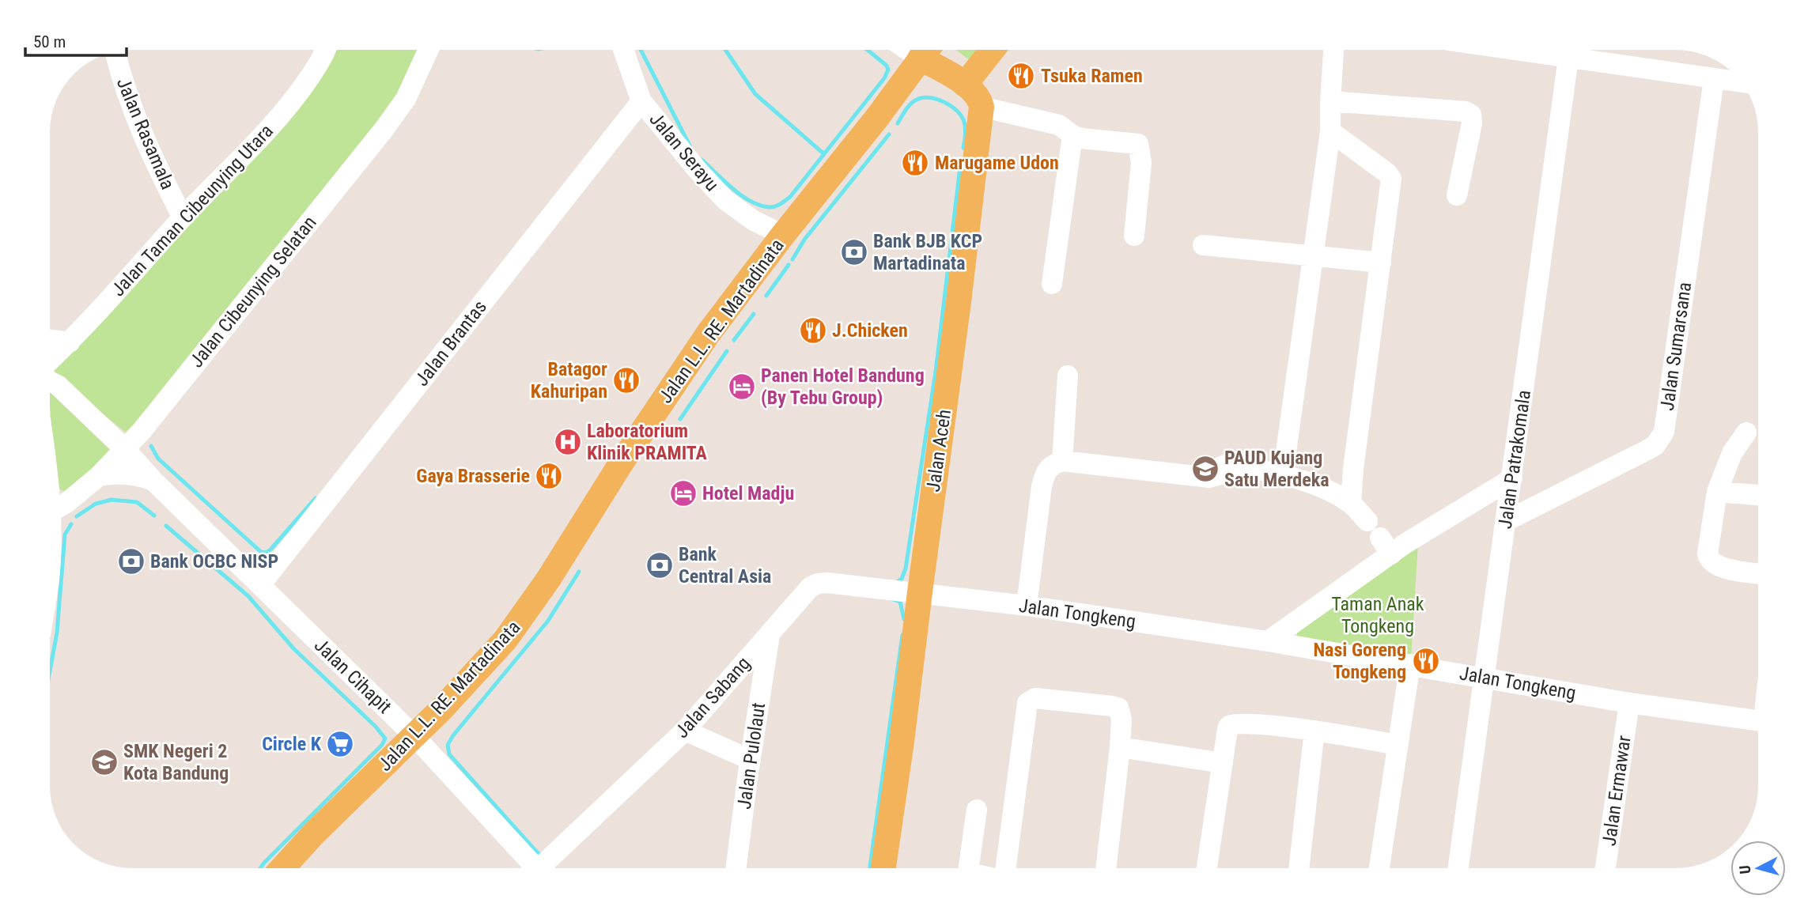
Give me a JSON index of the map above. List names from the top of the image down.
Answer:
{
  "streets": {
    "main road": ["Jalan L.L. RE. Martadinata", "Jalan Aceh"],
    "street": [
      "Jalan Rasamala",
      "Jalan Serayu",
      "Jalan Taman Cibeunying Utara",
      "Jalan Cibeunying Selatan",
      "Jalan Brantas",
      "Jalan Sumarsana",
      "Jalan Patrakomala",
      "Jalan Tongkeng",
      "Jalan Cihapit",
      "Jalan Sabang",
      "Jalan Pulolaut",
      "Jalan Ermawar"
    ]
  },
  "crossings": [
    ["Jalan Rasamala", "Jalan Taman Cibeunying Utara"],
    ["Jalan Serayu", "Jalan L.L. RE. Martadinata"],
    ["Jalan Serayu", "Jalan Brantas"],
    ["Jalan Cibeunying Selatan", "Jalan Cihapit"],
    ["Jalan L.L. RE. Martadinata", "Jalan Cihapit"],
    ["Jalan Brantas", "Jalan Cihapit"],
    ["Jalan Sumarsana", "Jalan Patrakomala"],
    ["Jalan Aceh", "Jalan Tongkeng"],
    ["Jalan Aceh", "Jalan Sabang"],
    ["Jalan Patrakomala", "Jalan Tongkeng"],
    ["Jalan Tongkeng", "Jalan Sabang"],
    ["Jalan Tongkeng", "Jalan Ermawar"],
    ["Jalan Sabang", "Jalan Pulolaut"]
  ],
  "parks": ["Taman Anak Tongkeng"],
  "places": {
    "restaurant": [
      "Tsuka Ramen",
      "Marugame Udon",
      "J.Chicken",
      "Batagor Kahuripan",
      "Gaya Brasserie",
      "Nasi Goreng Tongkeng"
    ],
    "bank": ["Bank BJB KCP Martadinata", "Bank OCBC NISP", "Bank Central Asia"],
    "hotel": ["Panen Hotel Bandung (By Tebu Group)", "Hotel Madju"],
    "hospital": ["Laboratorium Klinik PRAMITA"],
    "school or university": ["PAUD Kujang Satu Merdeka", "SMK Negeri 2 Kota Bandung"],
    "supermarket": ["Circle K"]
  },
  "scale_bar": "50 m",
  "north": "left"
}
